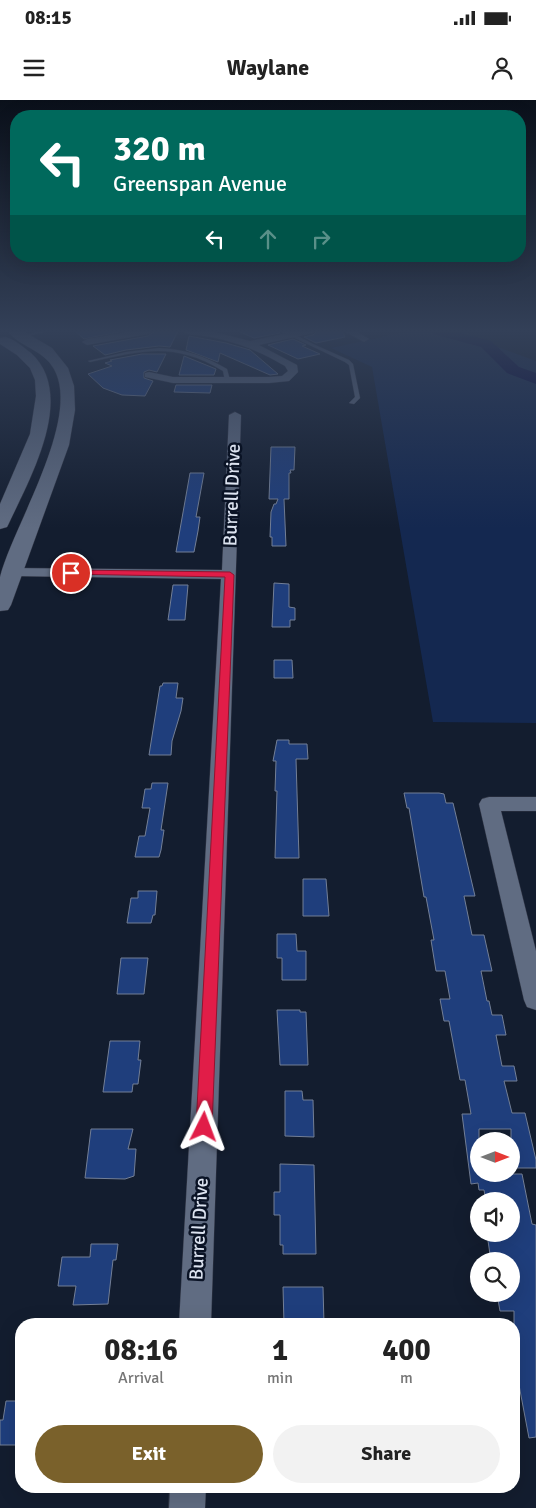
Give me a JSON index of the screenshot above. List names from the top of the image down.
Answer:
{
  "streets": {
    "street": ["Burrell Drive"]
  },
  "north": "right",
  "page": {
    "status": "08:15",
    "header": "Waylane",
    "turn": ["320 m", "Greenspan Avenue"],
    "eta": [
      "08:16",
      "Arrival",
      "1",
      "min",
      "400",
      "m"
    ],
    "buttons": ["Exit", "Share"]
  }
}
